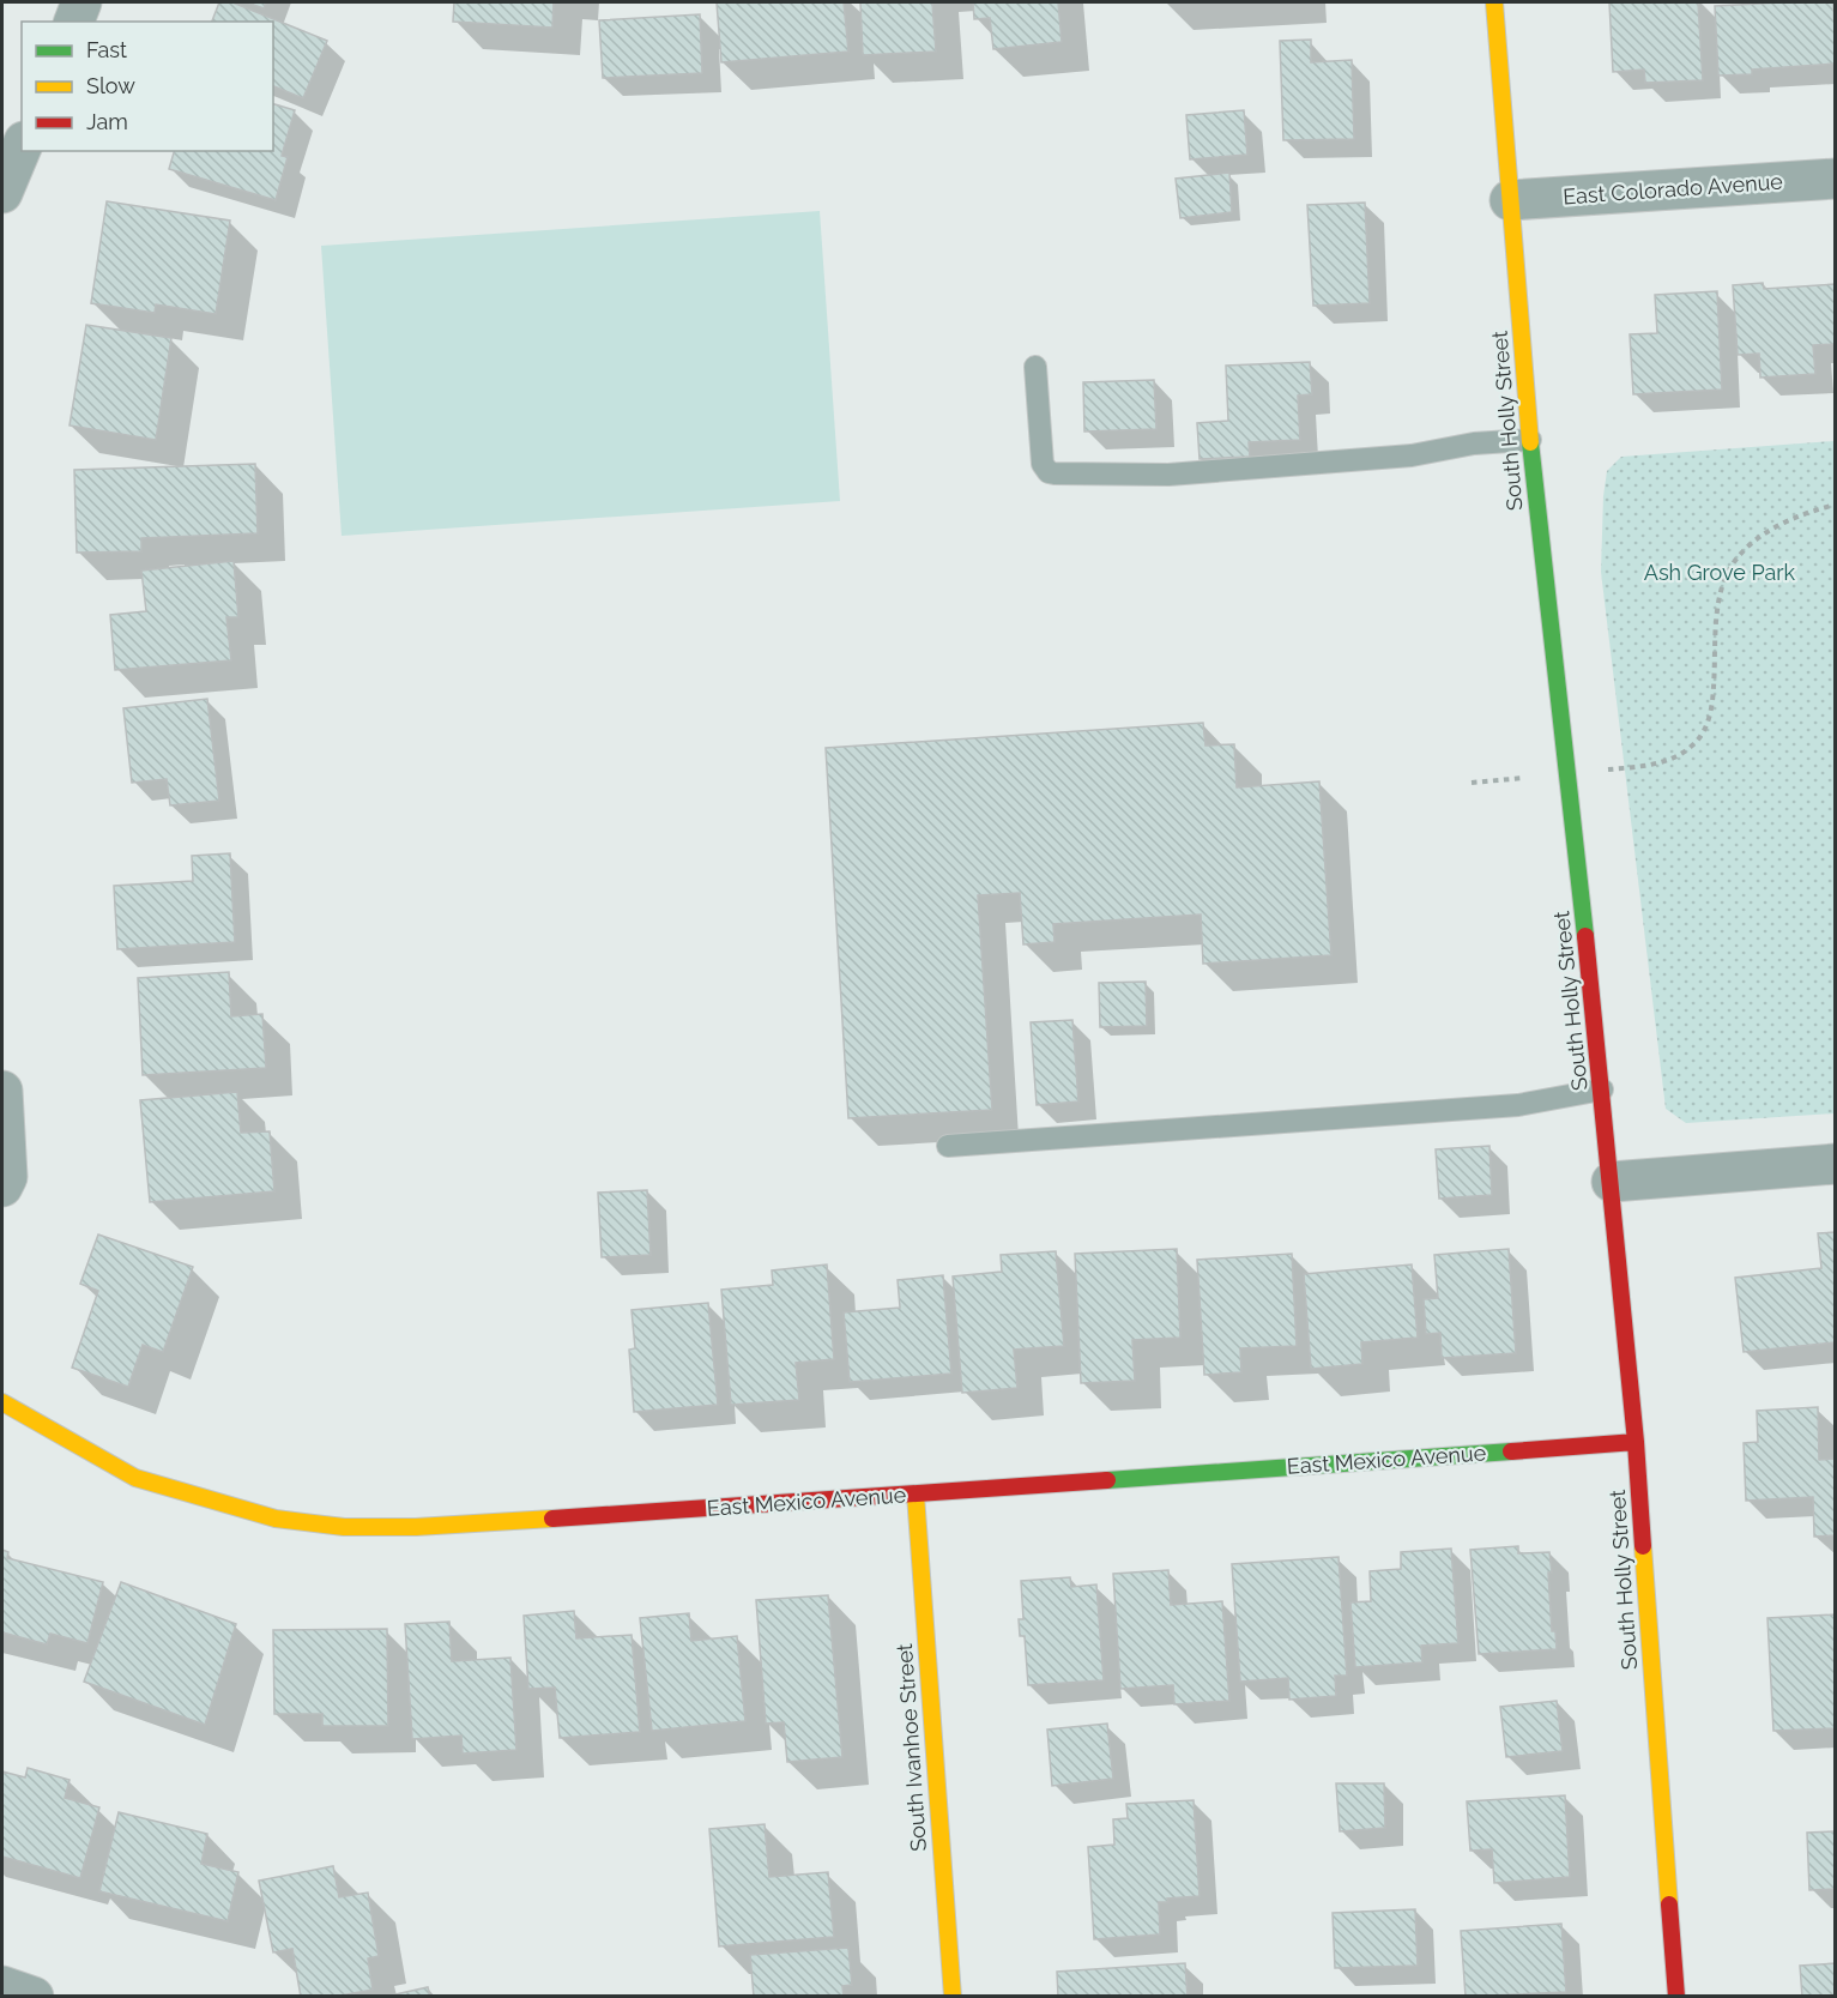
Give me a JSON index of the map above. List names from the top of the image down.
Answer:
{
  "streets": {
    "street": [
      "East Colorado Avenue",
      "South Holly Street",
      "East Mexico Avenue",
      "South Ivanhoe Street"
    ]
  },
  "crossings": [
    ["East Colorado Avenue", "South Holly Street"],
    ["South Holly Street", "East Mexico Avenue"],
    ["East Mexico Avenue", "South Ivanhoe Street"]
  ],
  "parks": ["Ash Grove Park"],
  "legend": ["Fast", "Slow", "Jam"]
}
